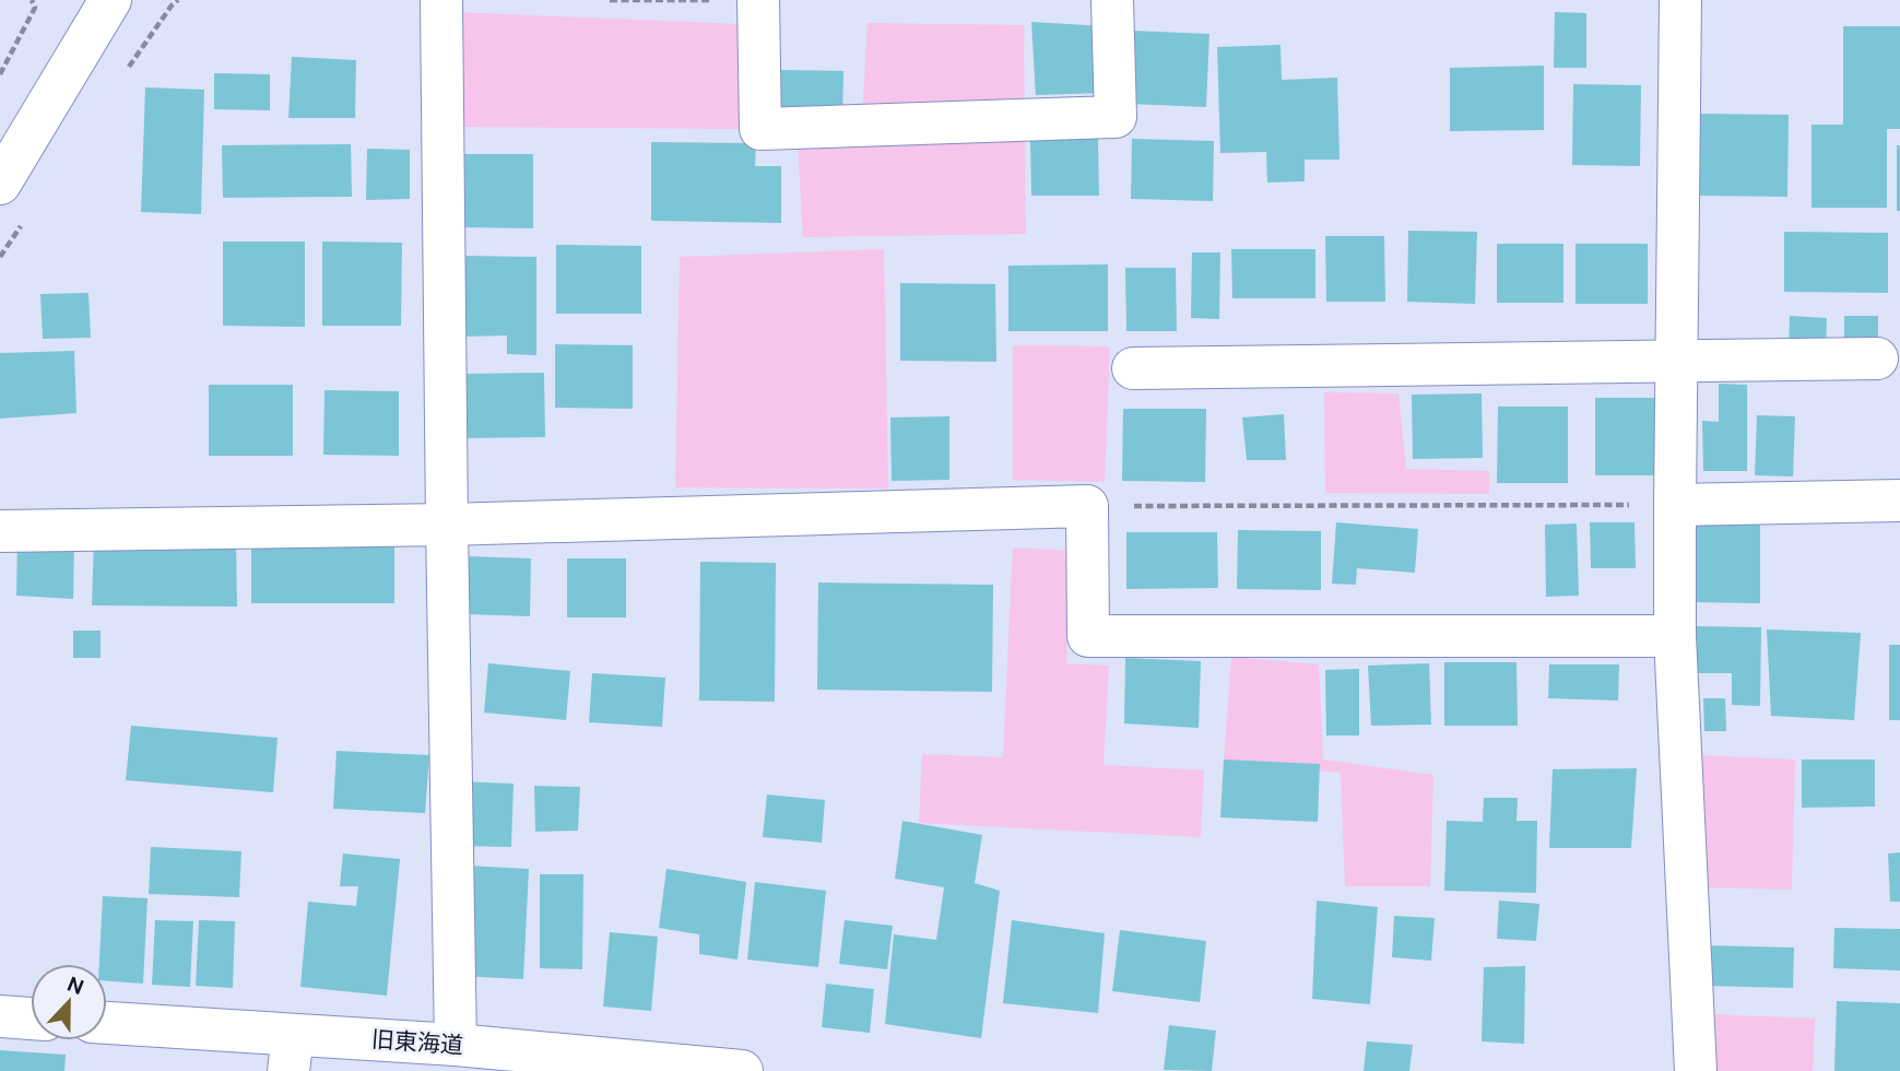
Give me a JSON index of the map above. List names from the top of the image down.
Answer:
{
  "streets": {
    "street": ["旧東海道"]
  },
  "north": "top"
}
